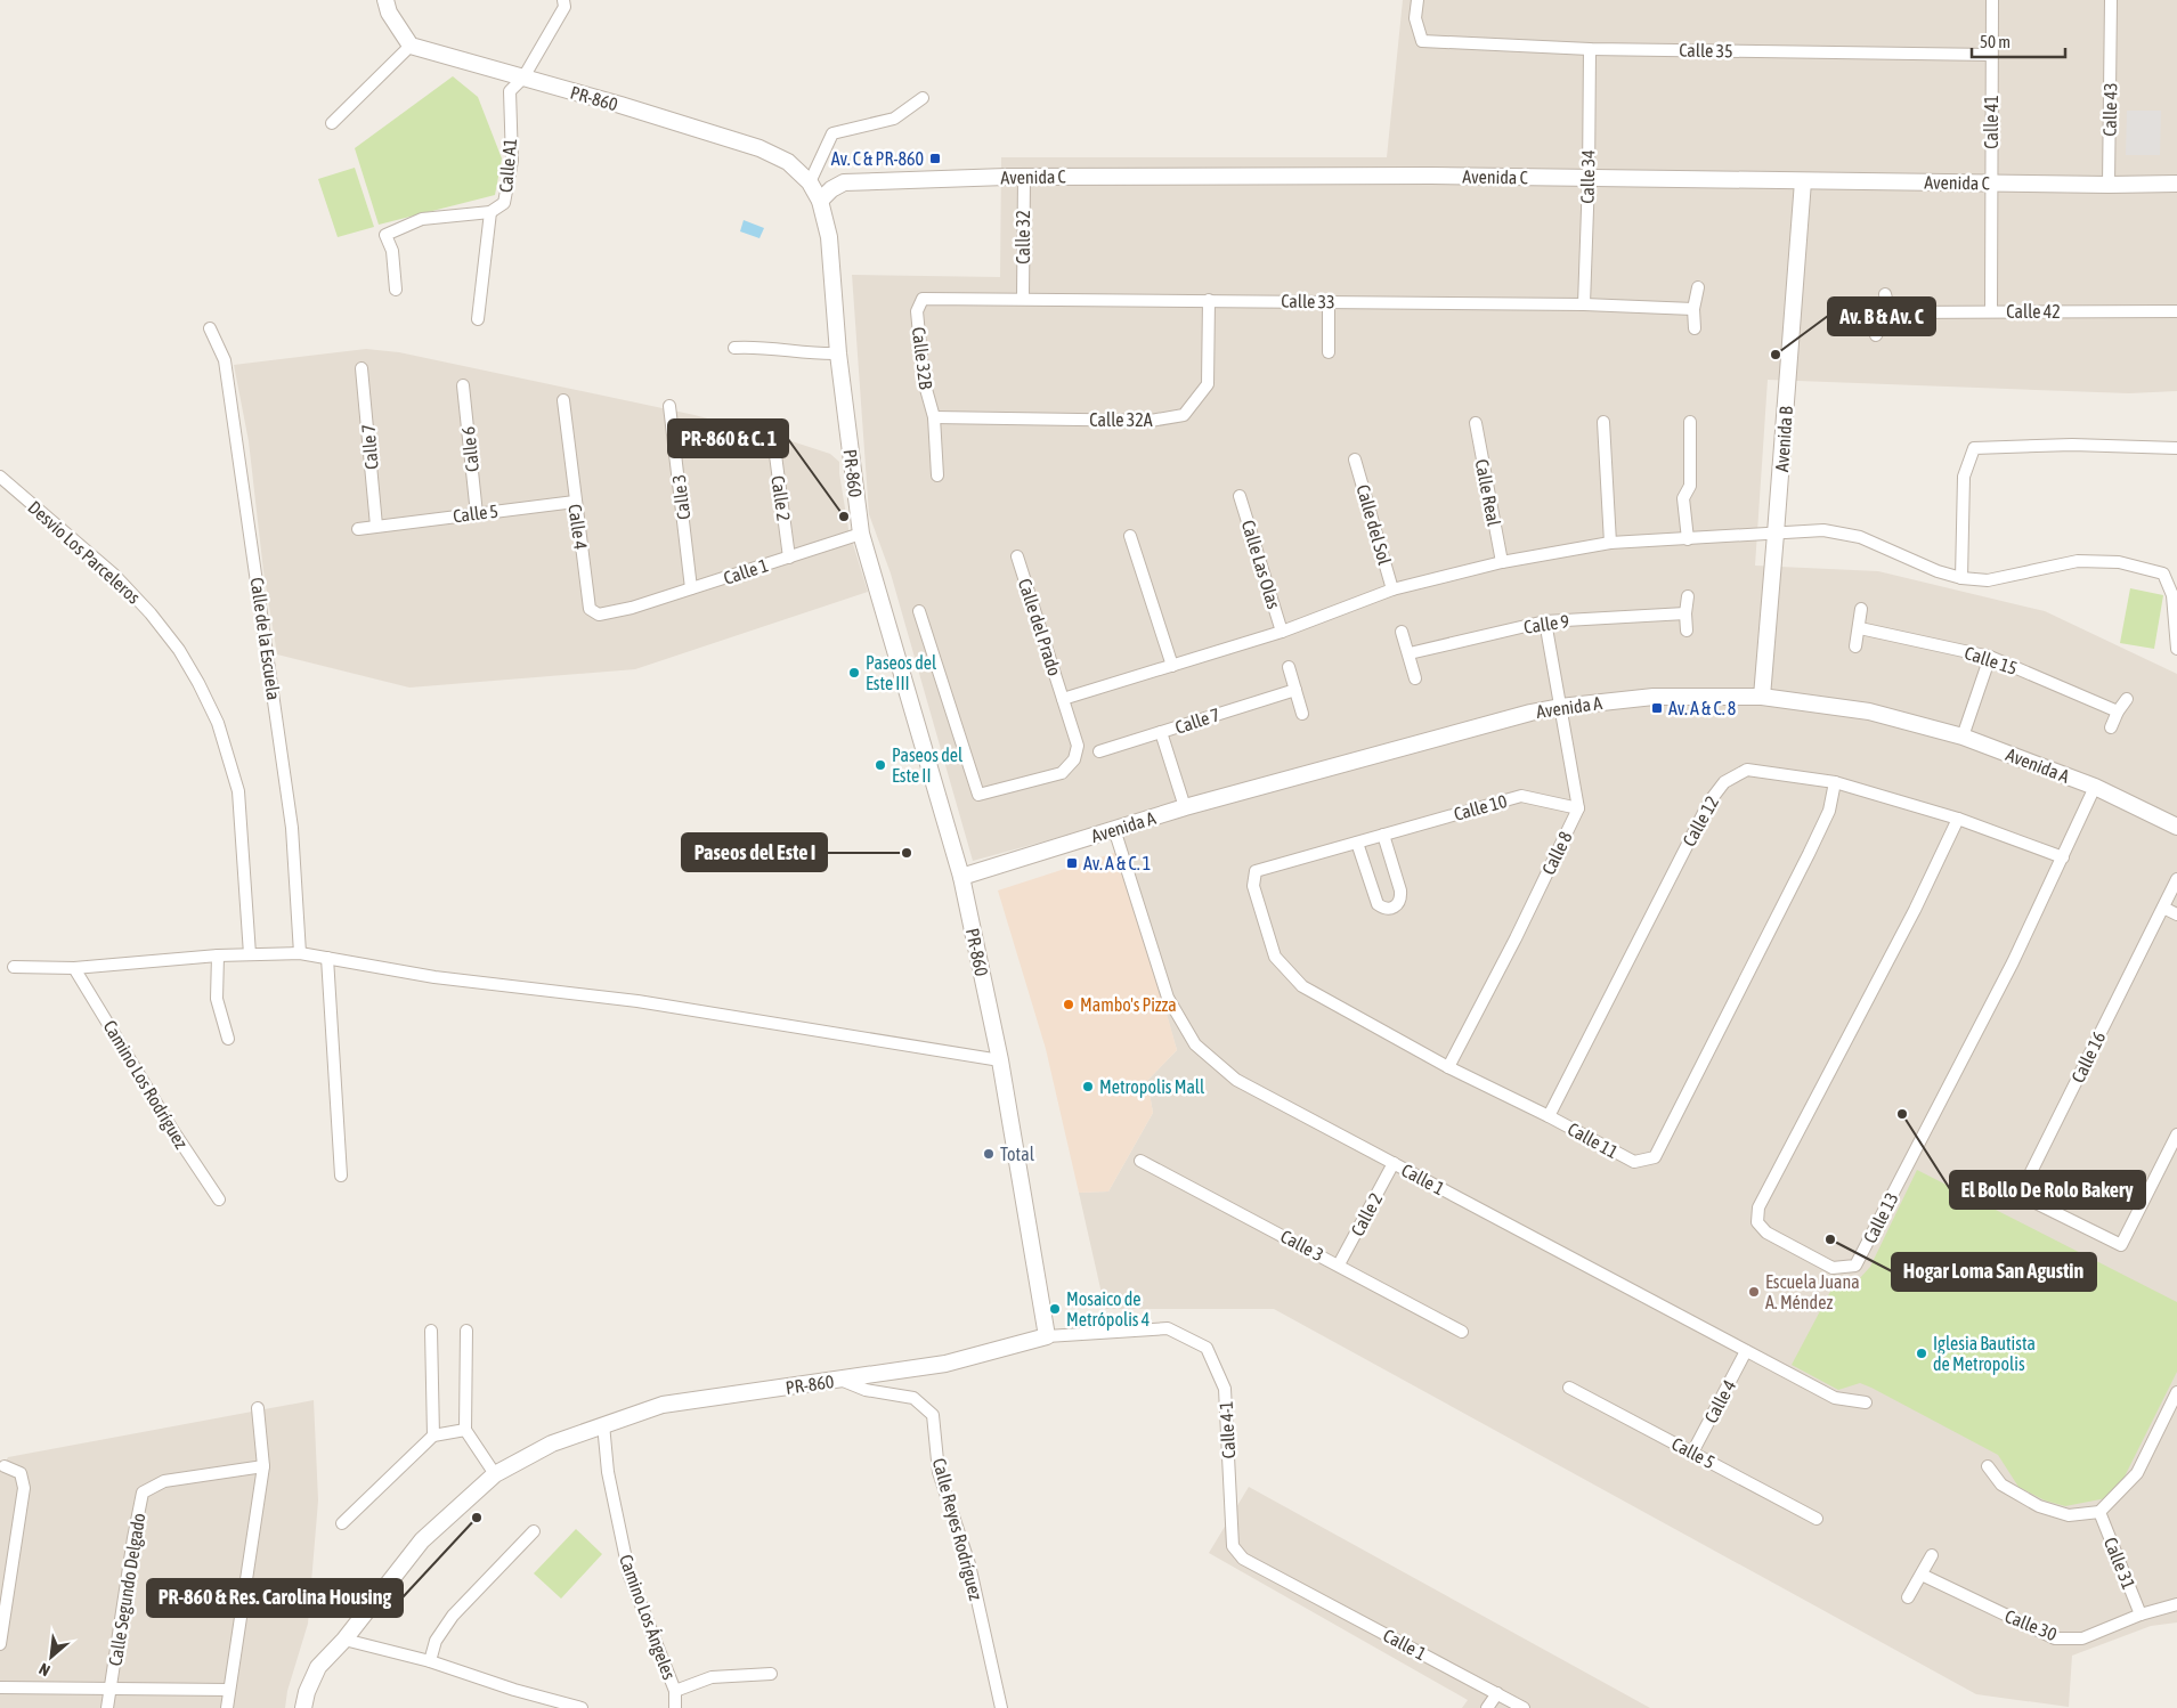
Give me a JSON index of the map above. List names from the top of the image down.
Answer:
{
  "streets": {
    "street": [
      "Calle 35",
      "PR-860",
      "Calle 43",
      "Calle 41",
      "Calle A1",
      "Avenida C",
      "Calle 34",
      "Calle 32",
      "Calle 33",
      "Calle 42",
      "Calle 32B",
      "Calle 32A",
      "Avenida B",
      "Calle 7",
      "Calle 6",
      "Calle Real",
      "Calle 3",
      "Calle 2",
      "Calle 5",
      "Calle del Sol",
      "Calle 4",
      "Desvío Los Parceleros",
      "Calle Las Olas",
      "Calle 1",
      "Calle 9",
      "Calle del Prado",
      "Calle de la Escuela",
      "Calle 15",
      "Avenida A",
      "Calle 10",
      "Calle 12",
      "Calle 8",
      "Calle 16",
      "Camino Los Rodríguez",
      "Calle 11",
      "Calle 13",
      "Calle 4-1",
      "Calle Reyes Rodríguez",
      "Calle 31",
      "Calle Segundo Delgado",
      "Camino Los Ángeles",
      "Calle 30"
    ]
  },
  "crossings": [
    ["Calle 35", "Calle 41"],
    ["Calle 35", "Calle 34"],
    ["PR-860", "Calle A1"],
    ["PR-860", "Avenida C"],
    ["PR-860", "Calle 1"],
    ["PR-860", "Avenida A"],
    ["PR-860", "Calle 4-1"],
    ["PR-860", "Calle Reyes Rodríguez"],
    ["PR-860", "Camino Los Ángeles"],
    ["Calle 43", "Avenida C"],
    ["Calle 41", "Avenida C"],
    ["Calle 41", "Calle 42"],
    ["Avenida C", "Calle 34"],
    ["Avenida C", "Calle 32"],
    ["Avenida C", "Avenida B"],
    ["Calle 34", "Calle 33"],
    ["Calle 32", "Calle 33"],
    ["Calle 33", "Calle 32B"],
    ["Calle 33", "Calle 32A"],
    ["Calle 32B", "Calle 32A"],
    ["Avenida B", "Avenida A"],
    ["Calle 7", "Calle 5"],
    ["Calle 6", "Calle 5"],
    ["Calle 3", "Calle 2"],
    ["Calle 3", "Calle 1"],
    ["Calle 2", "Calle 1"],
    ["Calle 5", "Calle 4"],
    ["Calle 4", "Calle 1"],
    ["Calle 1", "Avenida A"],
    ["Calle 1", "Calle 4-1"],
    ["Calle 9", "Calle 8"],
    ["Avenida A", "Calle 8"],
    ["Avenida A", "Calle 13"],
    ["Calle 10", "Calle 8"],
    ["Calle 10", "Calle 11"],
    ["Calle 12", "Calle 11"],
    ["Calle 12", "Calle 13"],
    ["Calle 8", "Calle 11"],
    ["Calle 31", "Calle 30"]
  ],
  "places": {
    "transit": ["Av. C & PR-860", "Av. A & C. 8", "Av. A & C. 1"],
    "other": [
      "Av. B & Av. C",
      "PR-860 & C. 1",
      "Paseos del Este III",
      "Paseos del Este II",
      "Paseos del Este I",
      "Mambo's Pizza",
      "Metropolis Mall",
      "El Bollo De Rolo Bakery",
      "Total",
      "Hogar Loma San Agustin",
      "Escuela Juana A. Méndez",
      "Mosaico de Metrópolis 4",
      "Iglesia Bautista de Metropolis",
      "PR-860 & Res. Carolina Housing"
    ]
  },
  "scale_bar": "50 m",
  "north": "bottom left"
}
